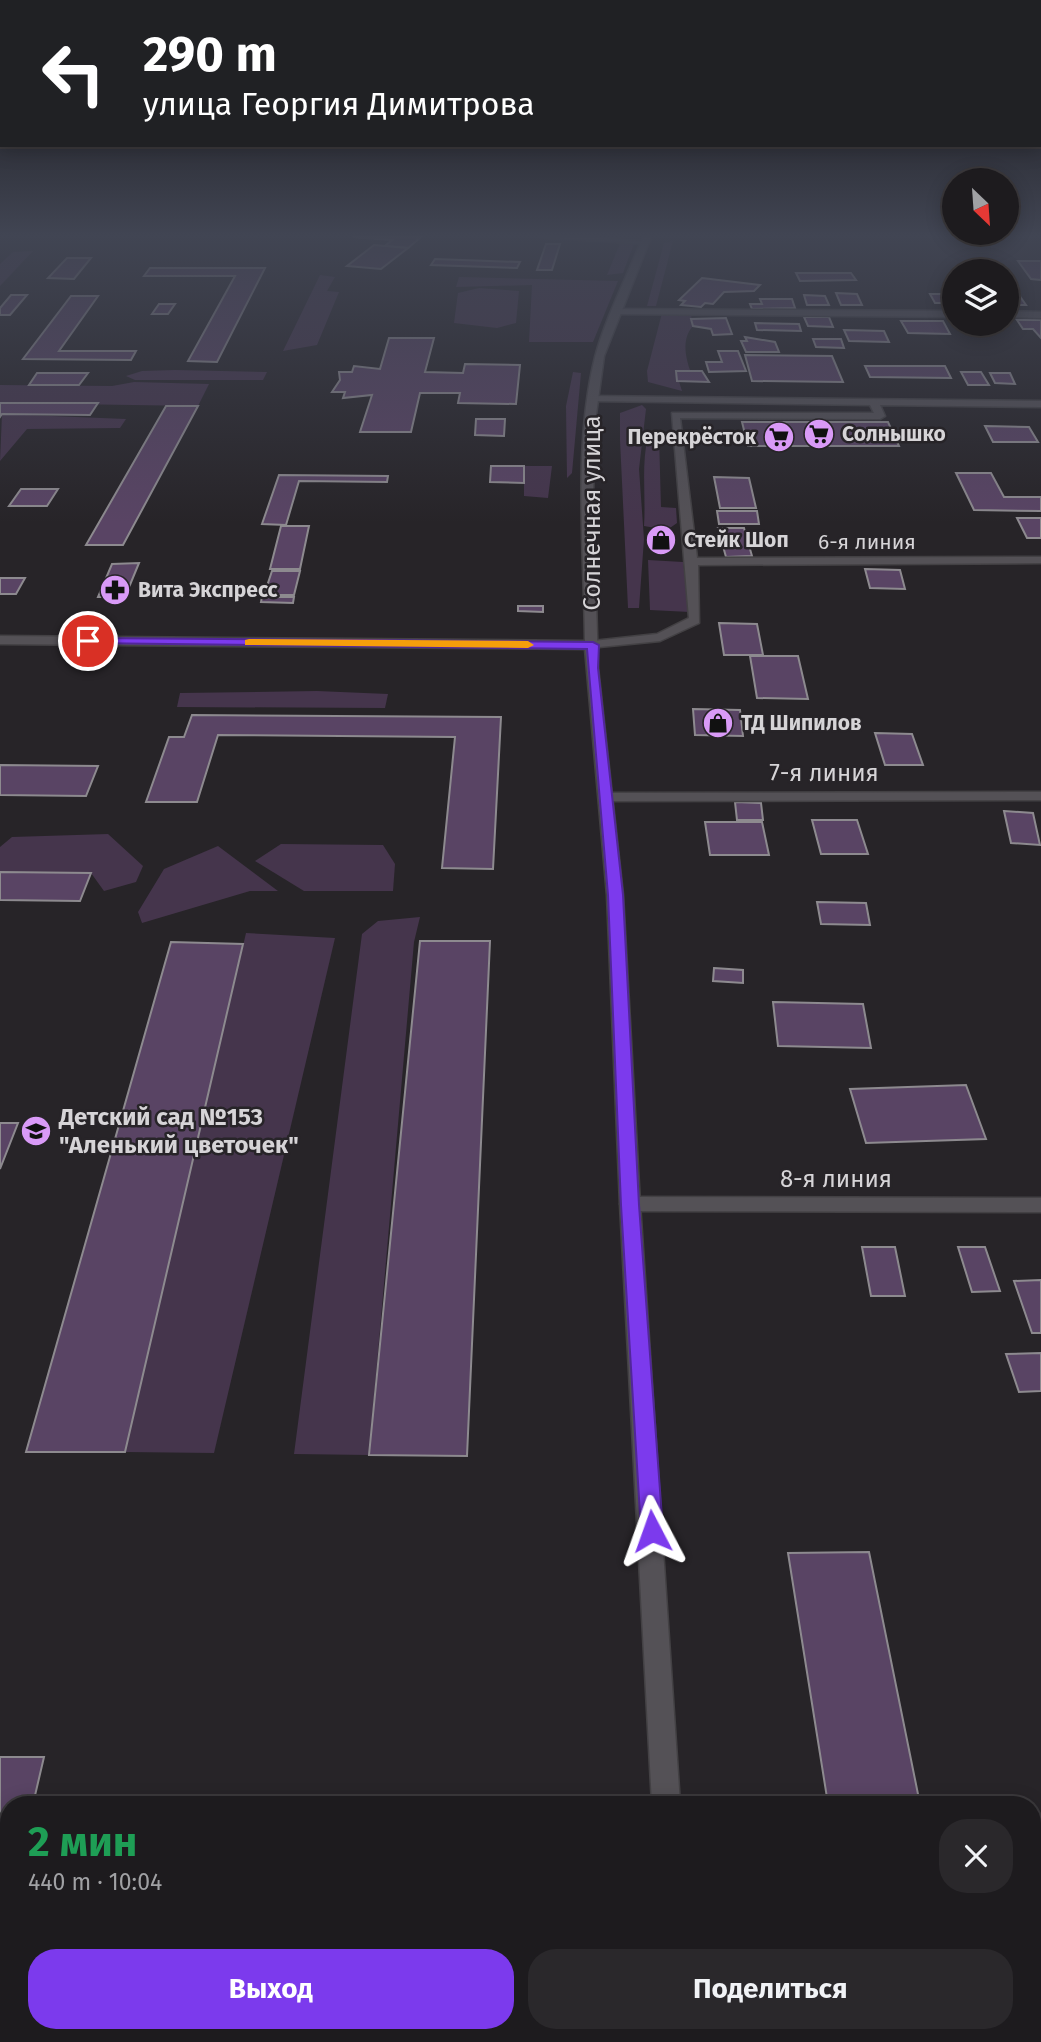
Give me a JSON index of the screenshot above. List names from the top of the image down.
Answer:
{
  "streets": {
    "street": [
      "Солнечная улица",
      "6-я линия",
      "7-я линия",
      "8-я линия"
    ]
  },
  "crossings": [
    ["Солнечная улица", "7-я линия"],
    ["Солнечная улица", "8-я линия"]
  ],
  "places": {
    "supermarket": ["Солнышко", "Перекрёсток"],
    "shop": ["Стейк Шоп", "ТД Шипилов"],
    "pharmacy": ["Вита Экспресс"],
    "school or university": ["Детский сад №153 \"Аленький цветочек\""]
  },
  "north": "bottom right",
  "page": {
    "turn": ["290 m", "улица Георгия Димитрова"],
    "heading": ["2 мин", "440 m · 10:04"],
    "buttons": ["Выход", "Поделиться"]
  }
}
